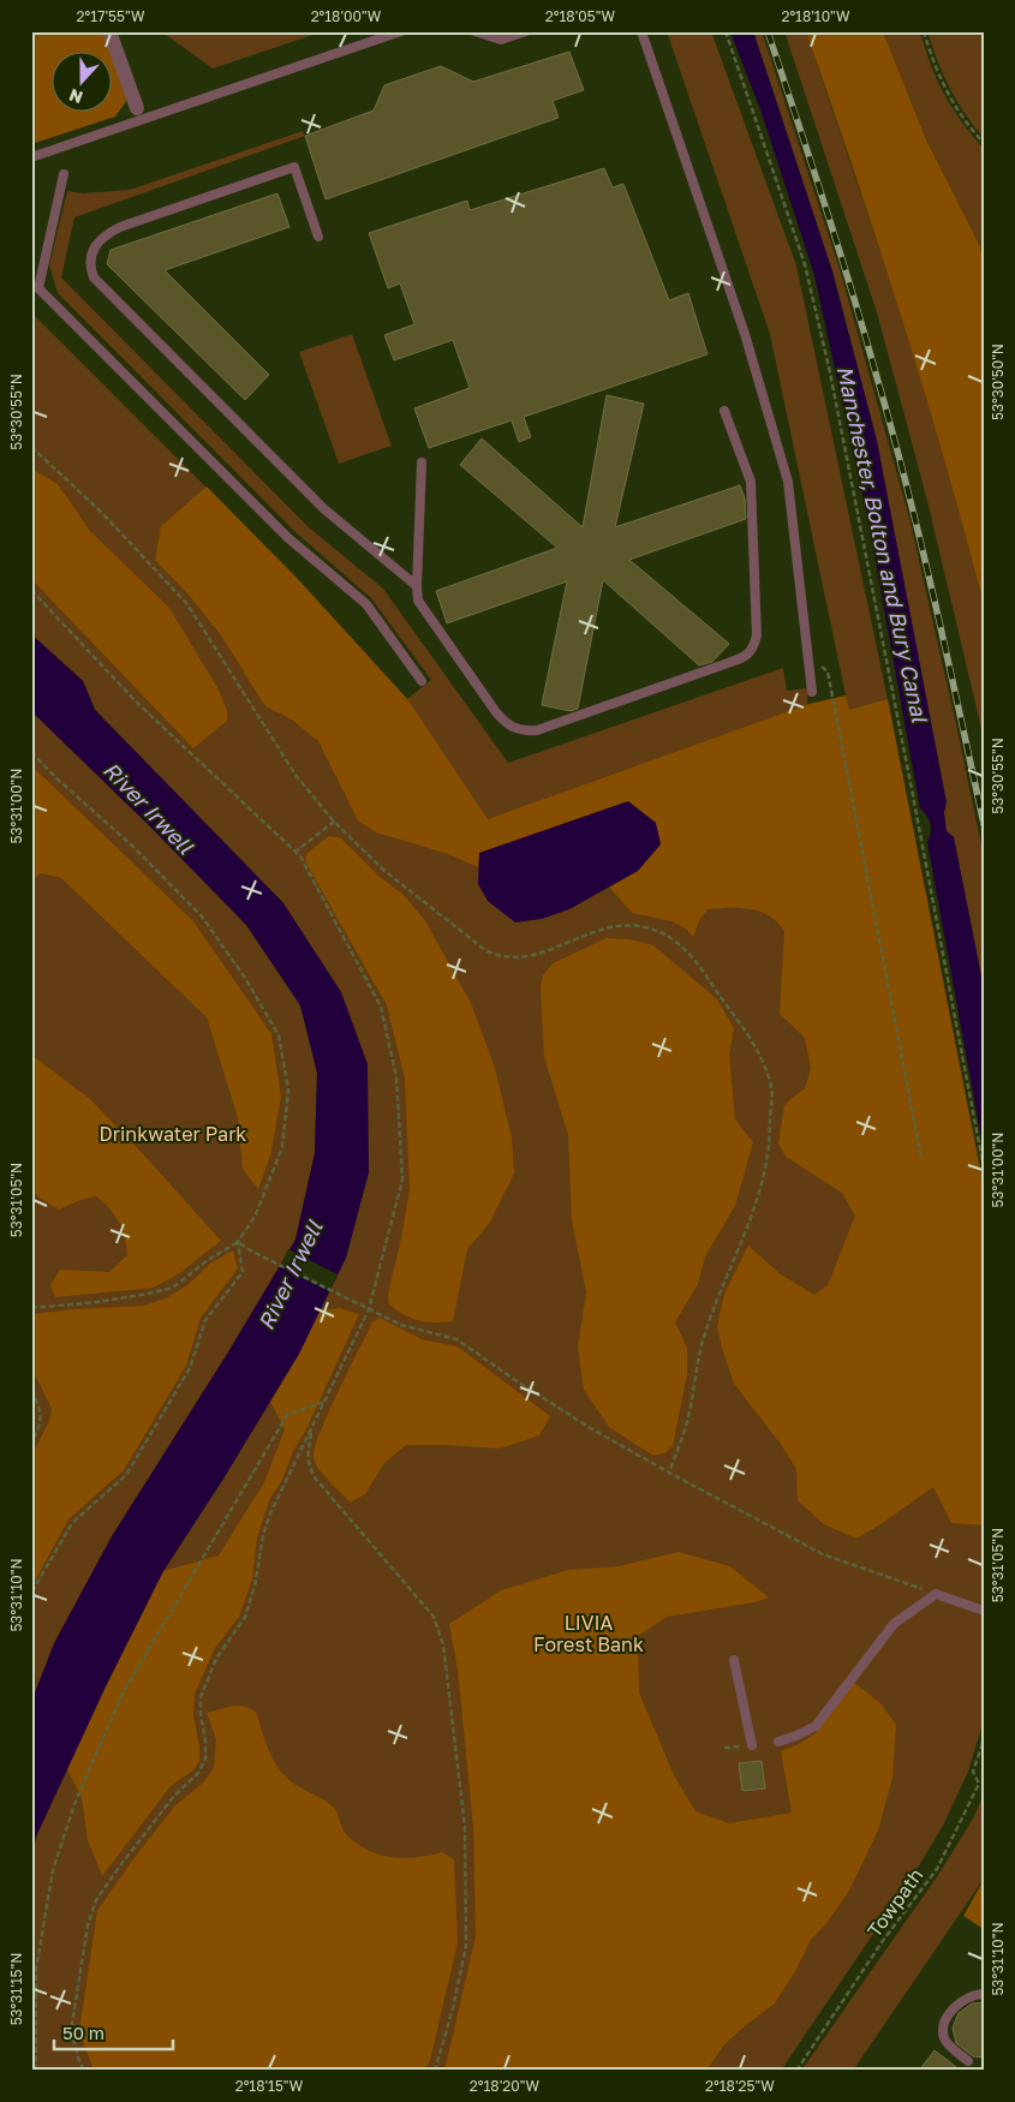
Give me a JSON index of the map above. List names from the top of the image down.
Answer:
{
  "streets": {
    "path": ["Towpath"]
  },
  "water": ["Manchester, Bolton and Bury Canal", "River Irwell"],
  "parks": ["Drinkwater Park", "LIVIA Forest Bank"],
  "scale_bar": "50 m",
  "north": "bottom",
  "coordinates": [
    "2°17'55\"W",
    "2°18'00\"W",
    "2°18'05\"W",
    "2°18'10\"W",
    "53°30'50\"N",
    "53°30'55\"N",
    "53°31'00\"N",
    "53°31'05\"N",
    "53°31'10\"N",
    "53°31'15\"N",
    "2°18'15\"W",
    "2°18'20\"W",
    "2°18'25\"W"
  ]
}
